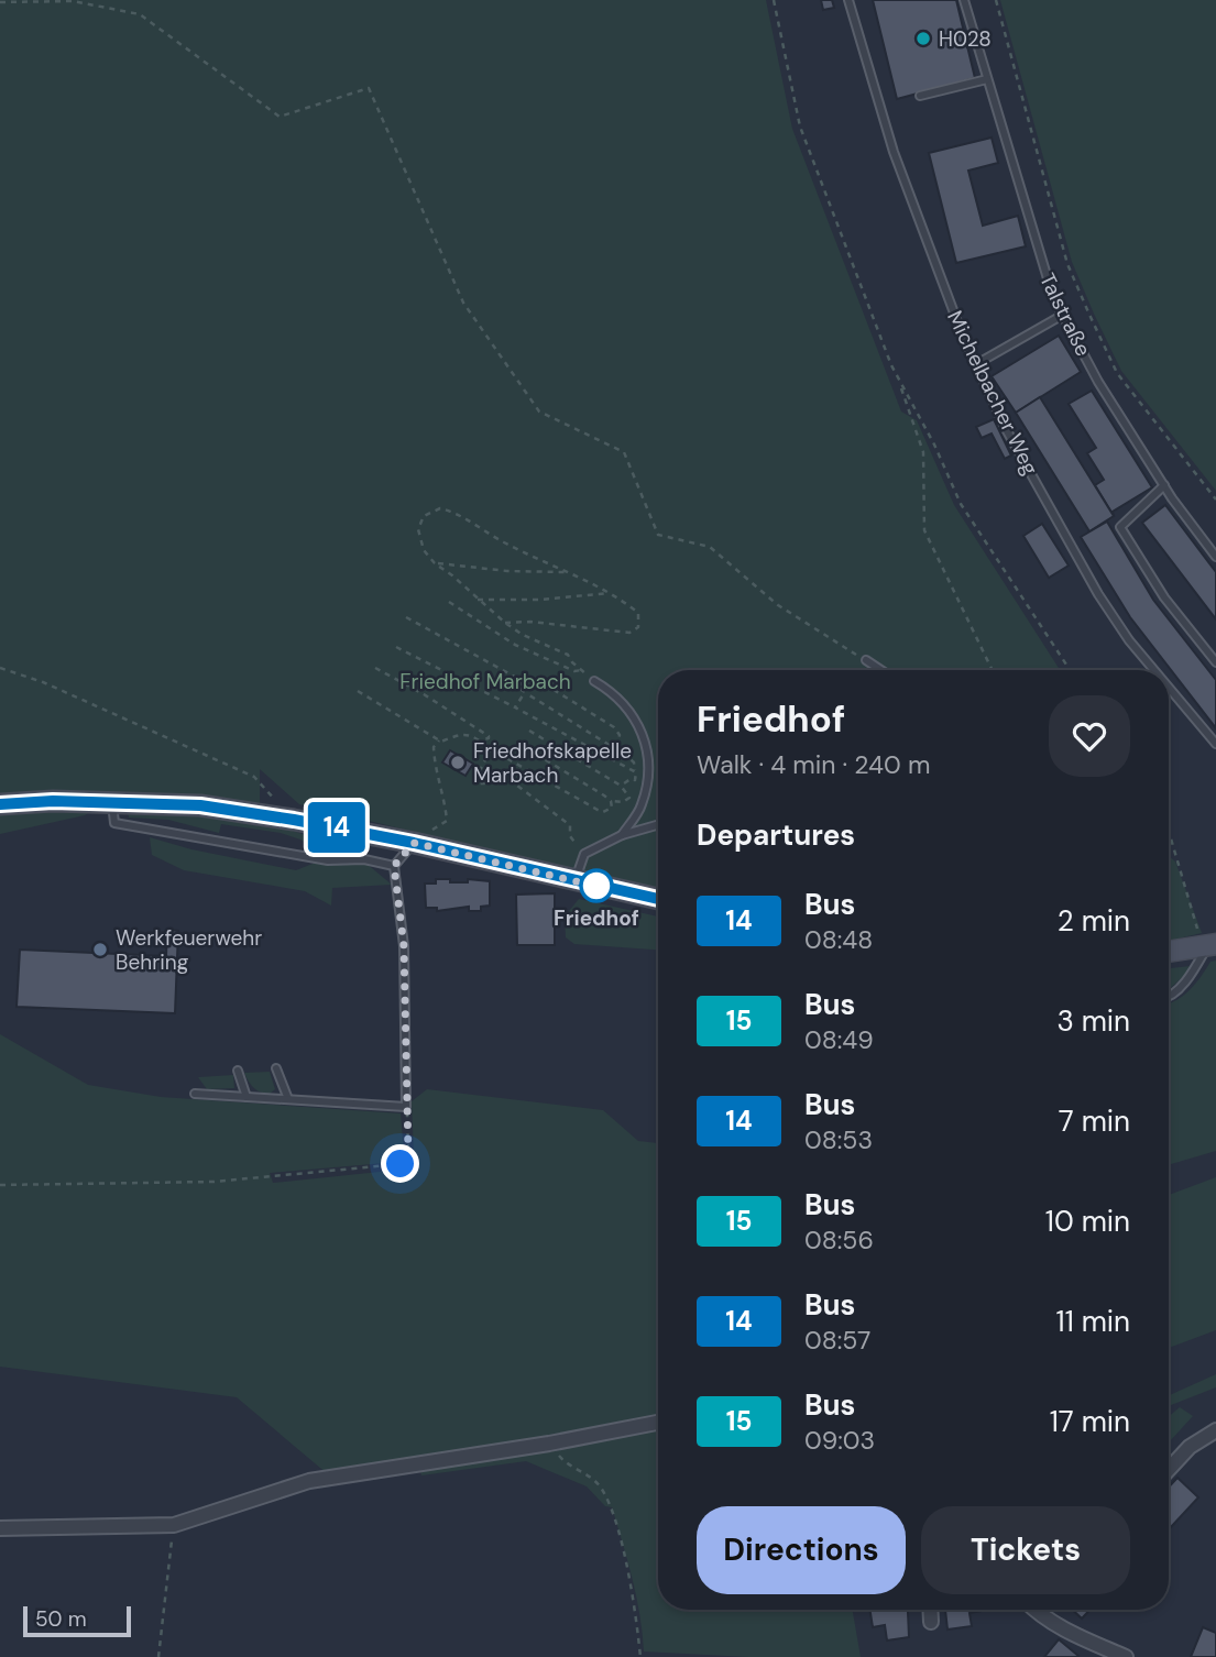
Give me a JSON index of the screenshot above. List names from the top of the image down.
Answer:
{
  "streets": {
    "lane": ["Talstraße", "Michelbacher Weg"]
  },
  "parks": ["Friedhof Marbach"],
  "places": [
    "H028",
    "Friedhofskapelle Marbach",
    "Friedhof",
    "Werkfeuerwehr Behring"
  ],
  "lines": ["bus line 14"],
  "scale_bar": "50 m",
  "page": {
    "on_map": "14",
    "heading": [
      ["Friedhof", "Walk · 4 min · 240 m"],
      "Departures"
    ],
    "list": [
      {
        "mark": "14",
        "name": "Bus",
        "note": "08:48",
        "value": "2 min"
      },
      {
        "mark": "15",
        "name": "Bus",
        "note": "08:49",
        "value": "3 min"
      },
      {
        "mark": "14",
        "name": "Bus",
        "note": "08:53",
        "value": "7 min"
      },
      {
        "mark": "15",
        "name": "Bus",
        "note": "08:56",
        "value": "10 min"
      },
      {
        "mark": "14",
        "name": "Bus",
        "note": "08:57",
        "value": "11 min"
      },
      {
        "mark": "15",
        "name": "Bus",
        "note": "09:03",
        "value": "17 min"
      }
    ],
    "buttons": ["Directions", "Tickets"],
    "scale": "50 m"
  }
}
